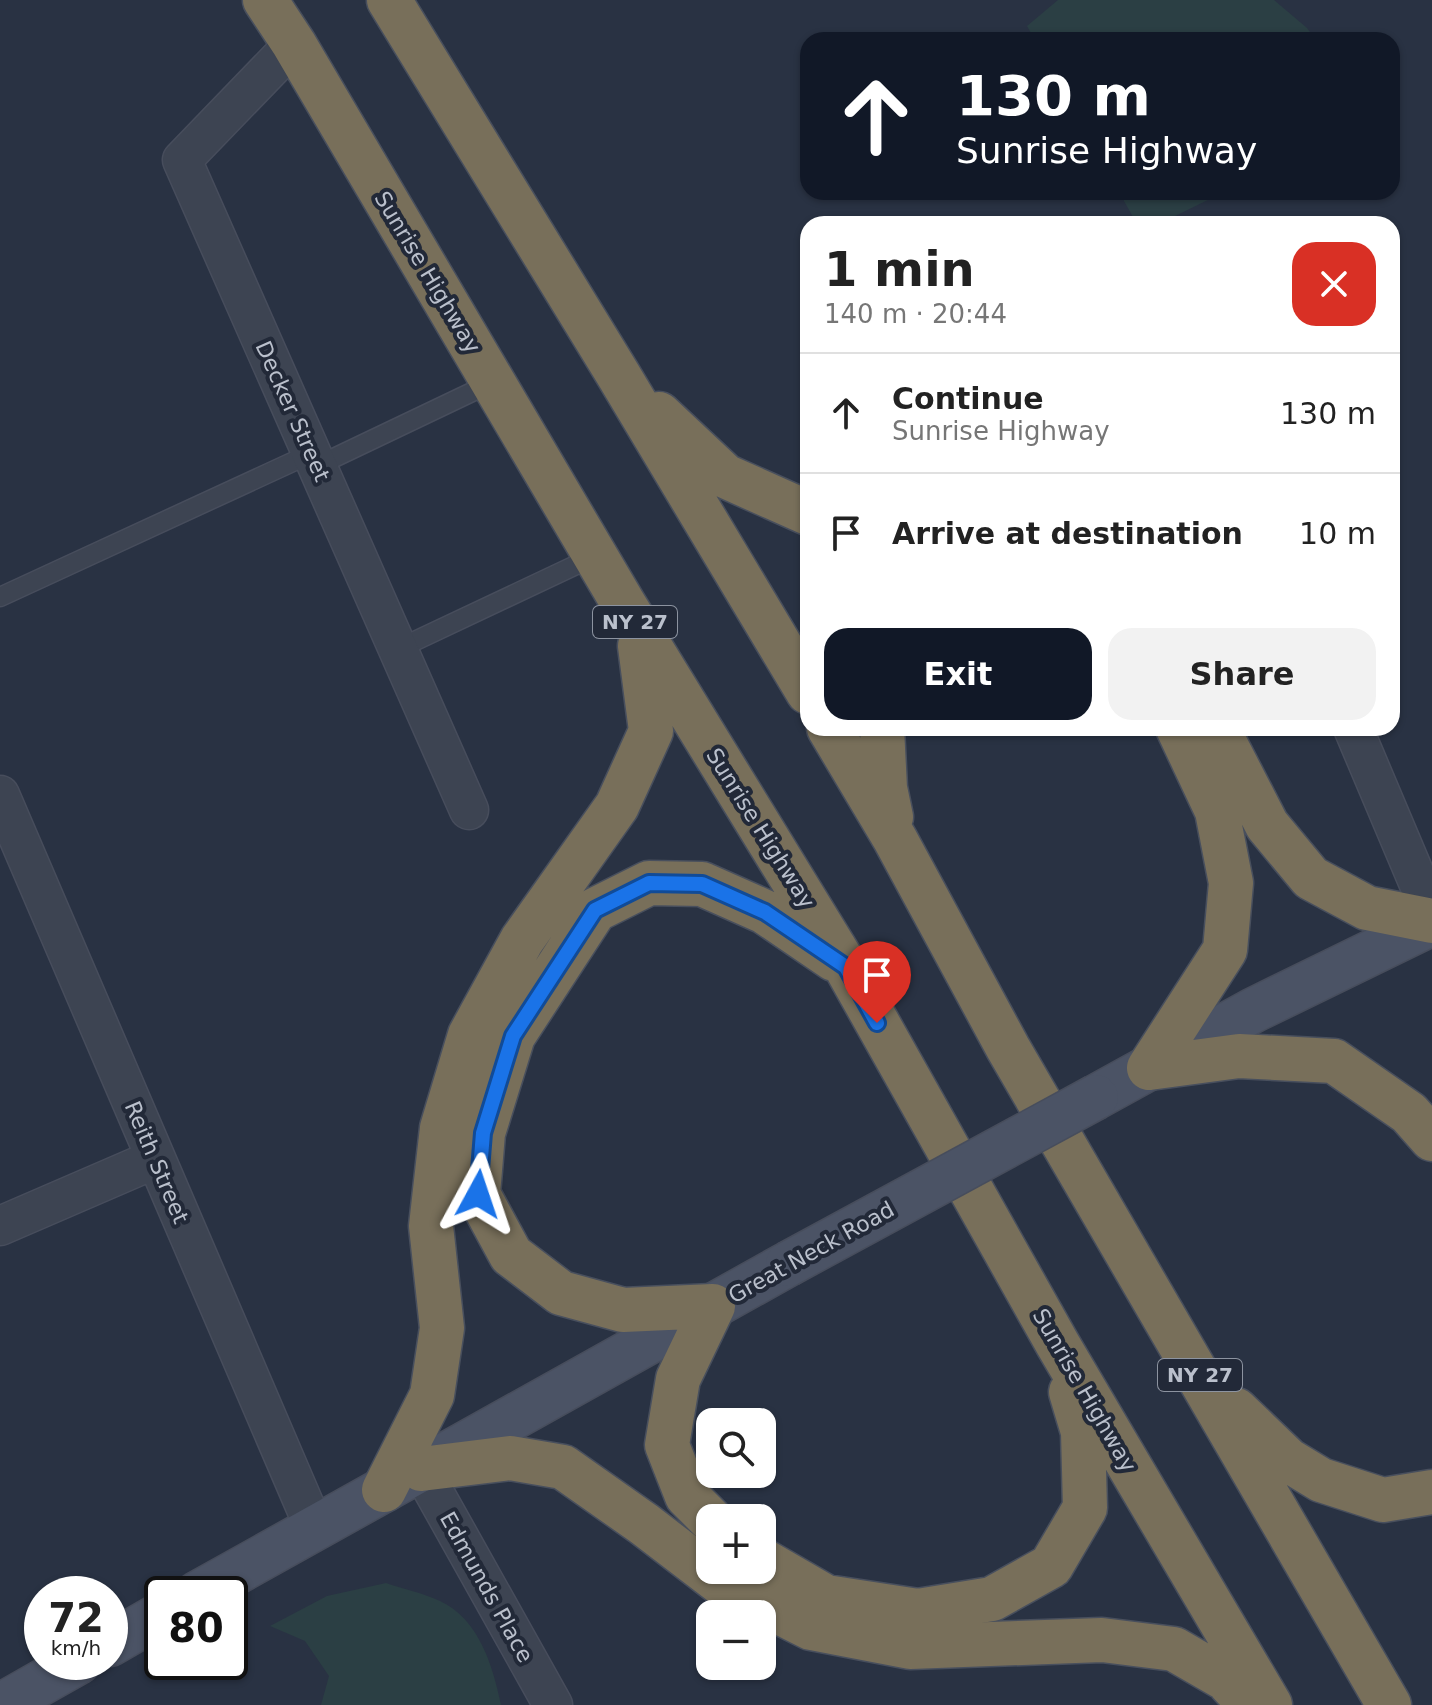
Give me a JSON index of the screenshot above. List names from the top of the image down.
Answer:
{
  "streets": {
    "highway": ["Sunrise Highway", "NY 27"],
    "main road": ["Great Neck Road"],
    "street": ["Decker Street", "Reith Street", "Edmunds Place"]
  },
  "crossings": [
    ["Sunrise Highway", "Decker Street"],
    ["Reith Street", "Great Neck Road"],
    ["Great Neck Road", "Edmunds Place"]
  ],
  "page": {
    "turn": ["130 m", "Sunrise Highway"],
    "heading": ["1 min", "140 m · 20:44"],
    "list": [
      {
        "name": "Continue",
        "note": "Sunrise Highway",
        "value": "130 m"
      },
      {
        "name": "Arrive at destination",
        "value": "10 m"
      }
    ],
    "buttons": ["Exit", "Share"],
    "map_buttons": ["+", "−"],
    "speed": "72 km/h",
    "limit": "80"
  }
}
